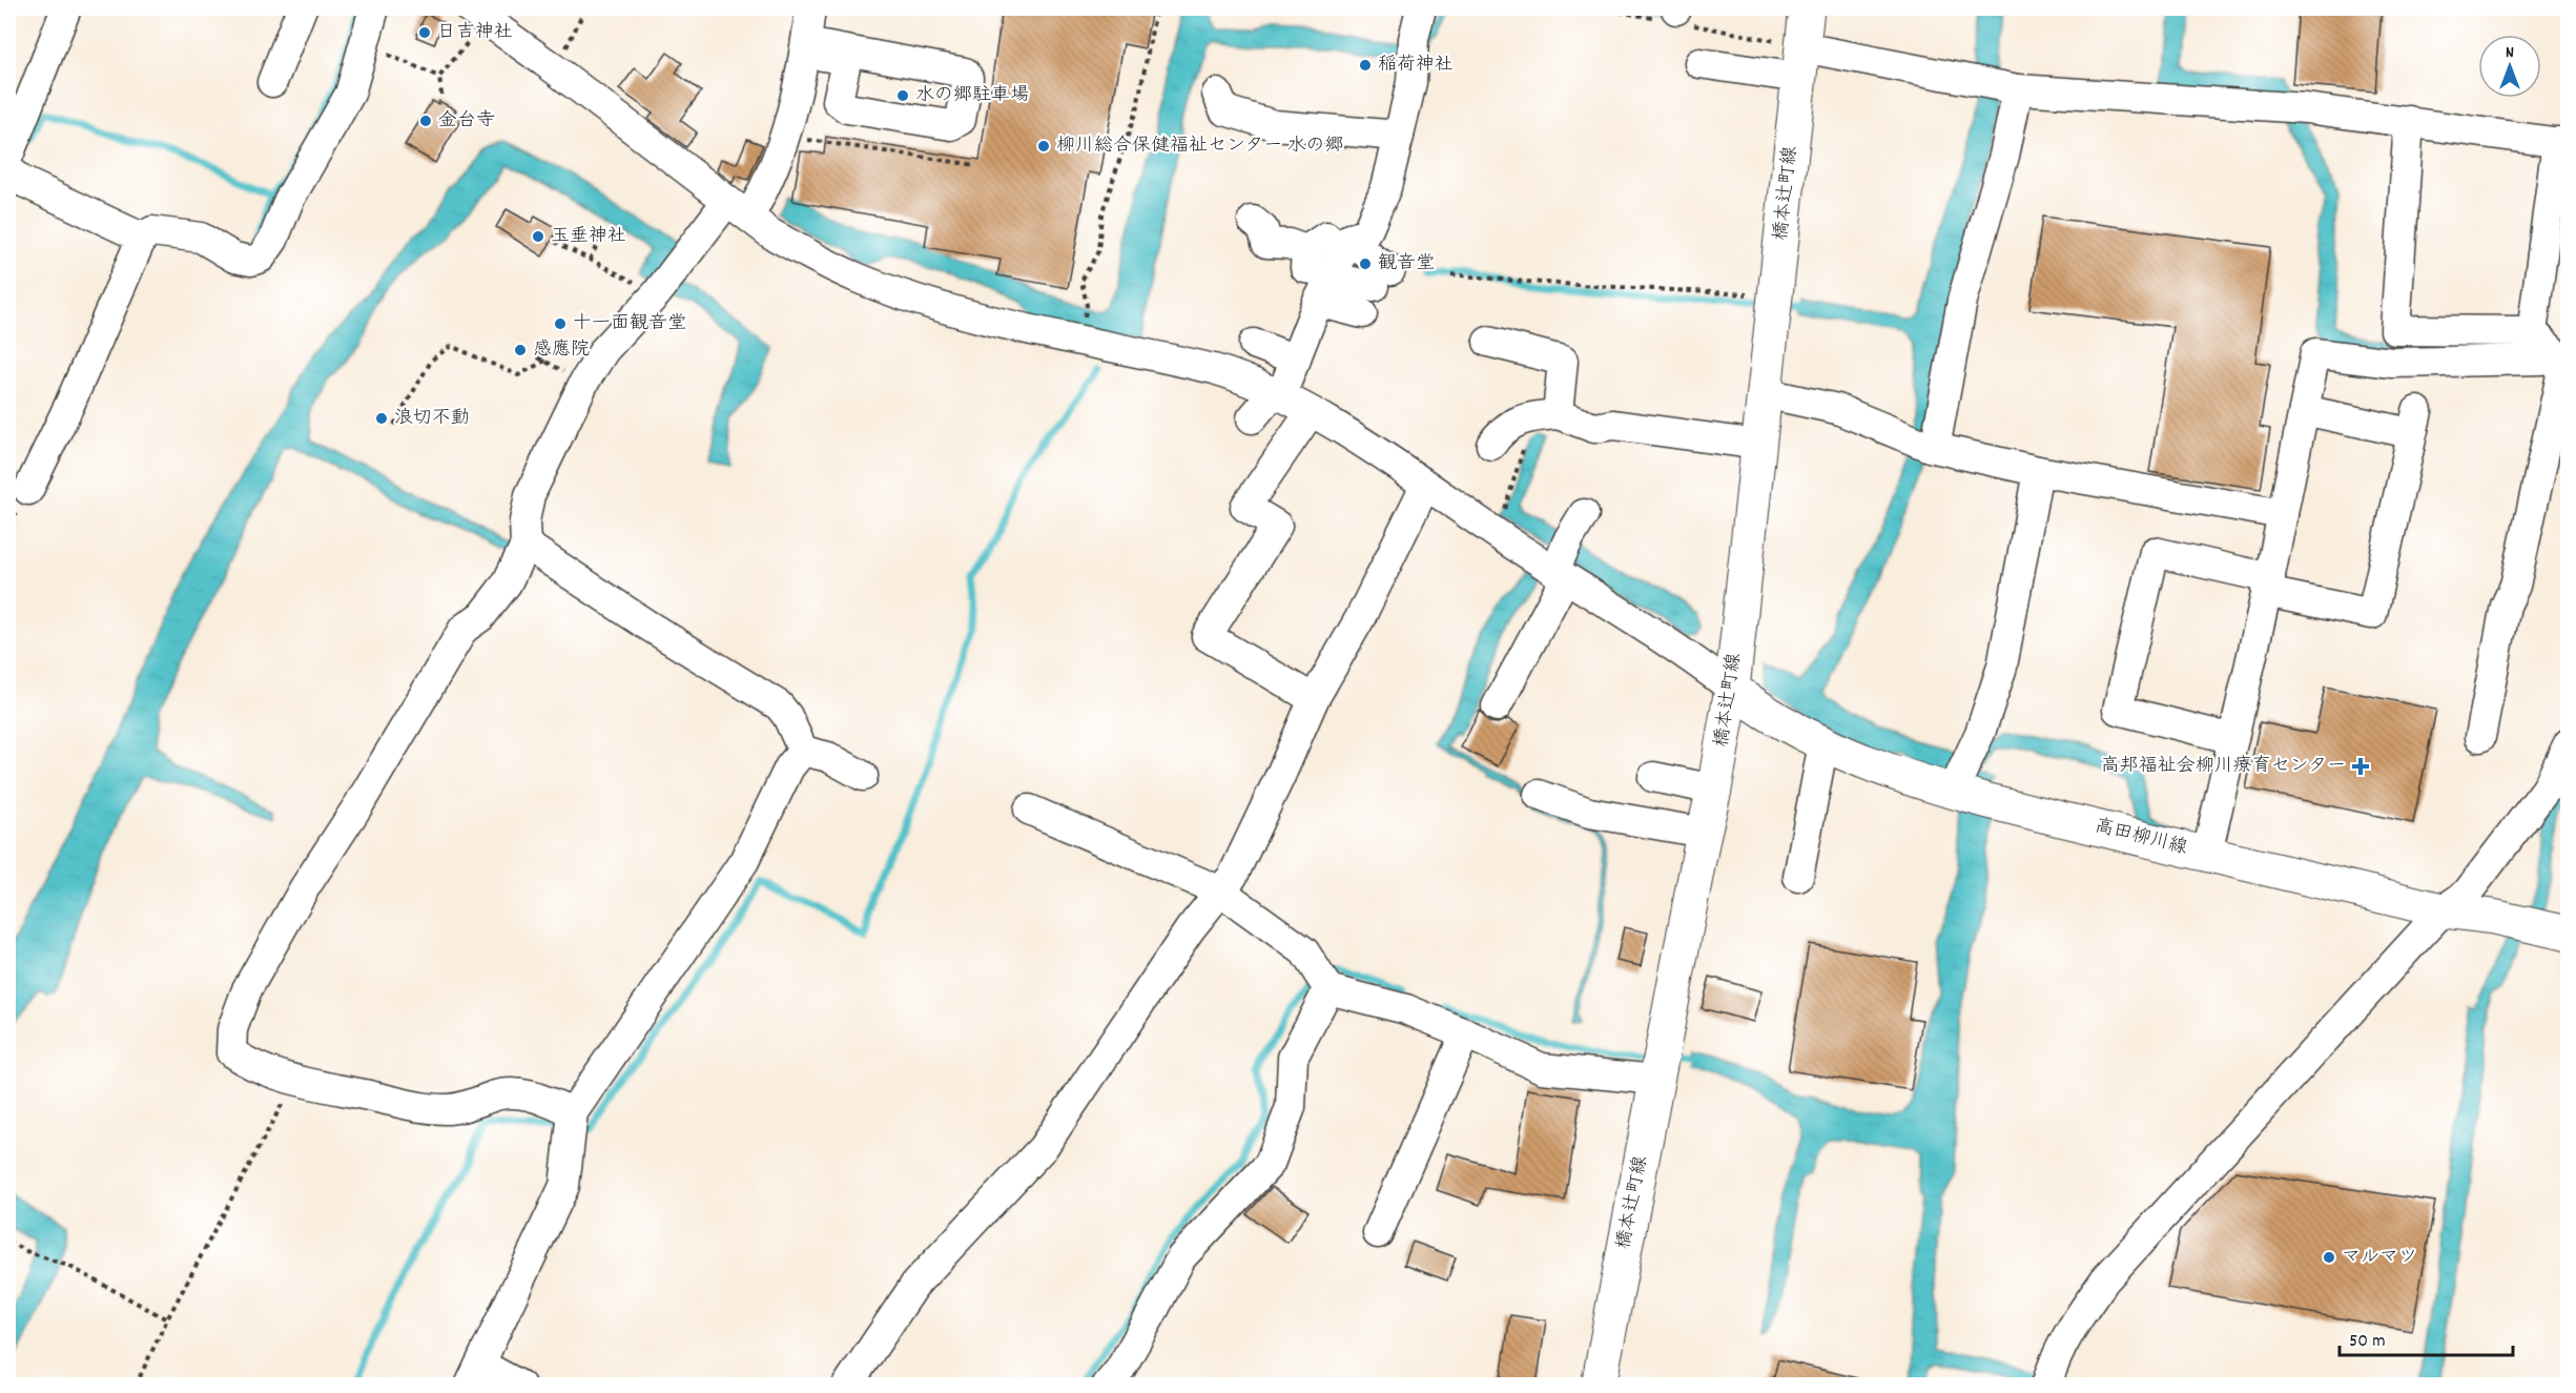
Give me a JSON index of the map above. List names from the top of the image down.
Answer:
{
  "streets": {
    "main road": ["橋本辻町線", "高田柳川線"]
  },
  "crossings": [
    ["橋本辻町線", "高田柳川線"]
  ],
  "places": {
    "other": [
      "日吉神社",
      "稲荷神社",
      "水の郷駐車場",
      "金台寺",
      "柳川総合保健福祉センター 水の郷",
      "玉垂神社",
      "観音堂",
      "十一面観音堂",
      "感應院",
      "浪切不動",
      "マルマツ"
    ],
    "health": ["高邦福祉会柳川療育センター"]
  },
  "scale_bar": "50 m",
  "north": "top"
}
